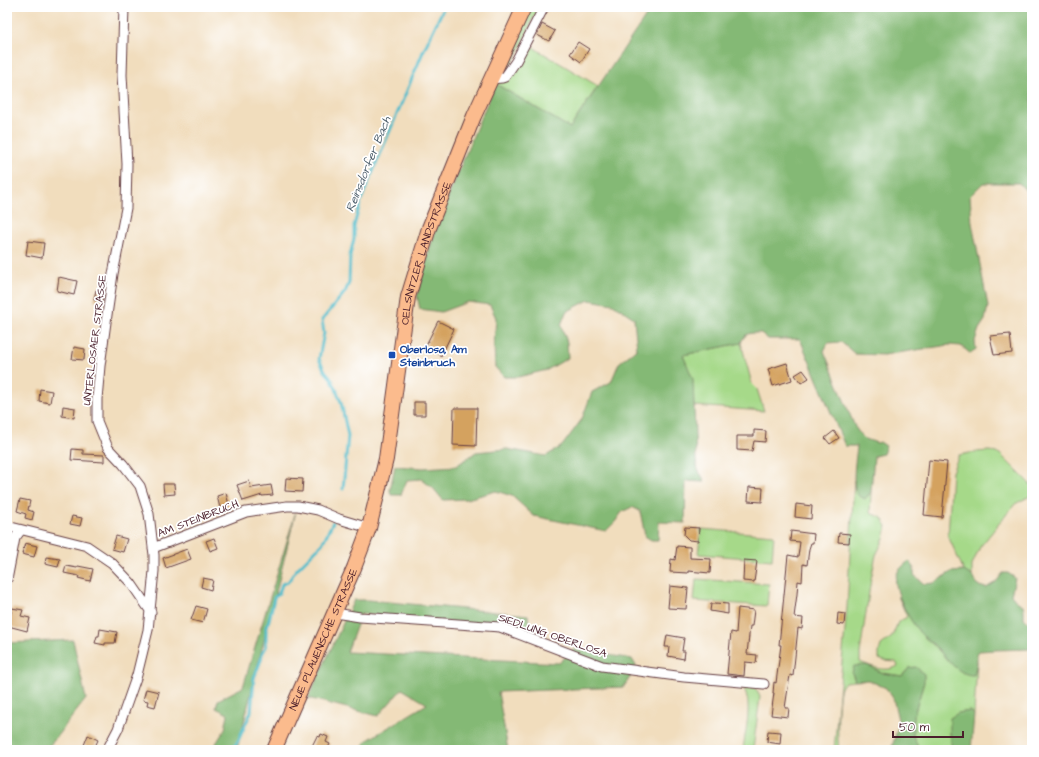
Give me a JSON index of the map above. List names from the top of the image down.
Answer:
{
  "streets": {
    "main road": ["OELSNITZER LANDSTRASSE", "NEUE PLAUENSCHE STRASSE"],
    "street": ["UNTERLOSAER STRASSE", "AM STEINBRUCH", "SIEDLUNG OBERLOSA"]
  },
  "crossings": [
    ["OELSNITZER LANDSTRASSE", "AM STEINBRUCH"],
    ["OELSNITZER LANDSTRASSE", "NEUE PLAUENSCHE STRASSE"],
    ["UNTERLOSAER STRASSE", "AM STEINBRUCH"],
    ["AM STEINBRUCH", "NEUE PLAUENSCHE STRASSE"],
    ["SIEDLUNG OBERLOSA", "NEUE PLAUENSCHE STRASSE"]
  ],
  "water": ["Reinsdorfer Bach"],
  "places": {
    "transit": ["Oberlosa, Am Steinbruch"]
  },
  "scale_bar": "50 m"
}
